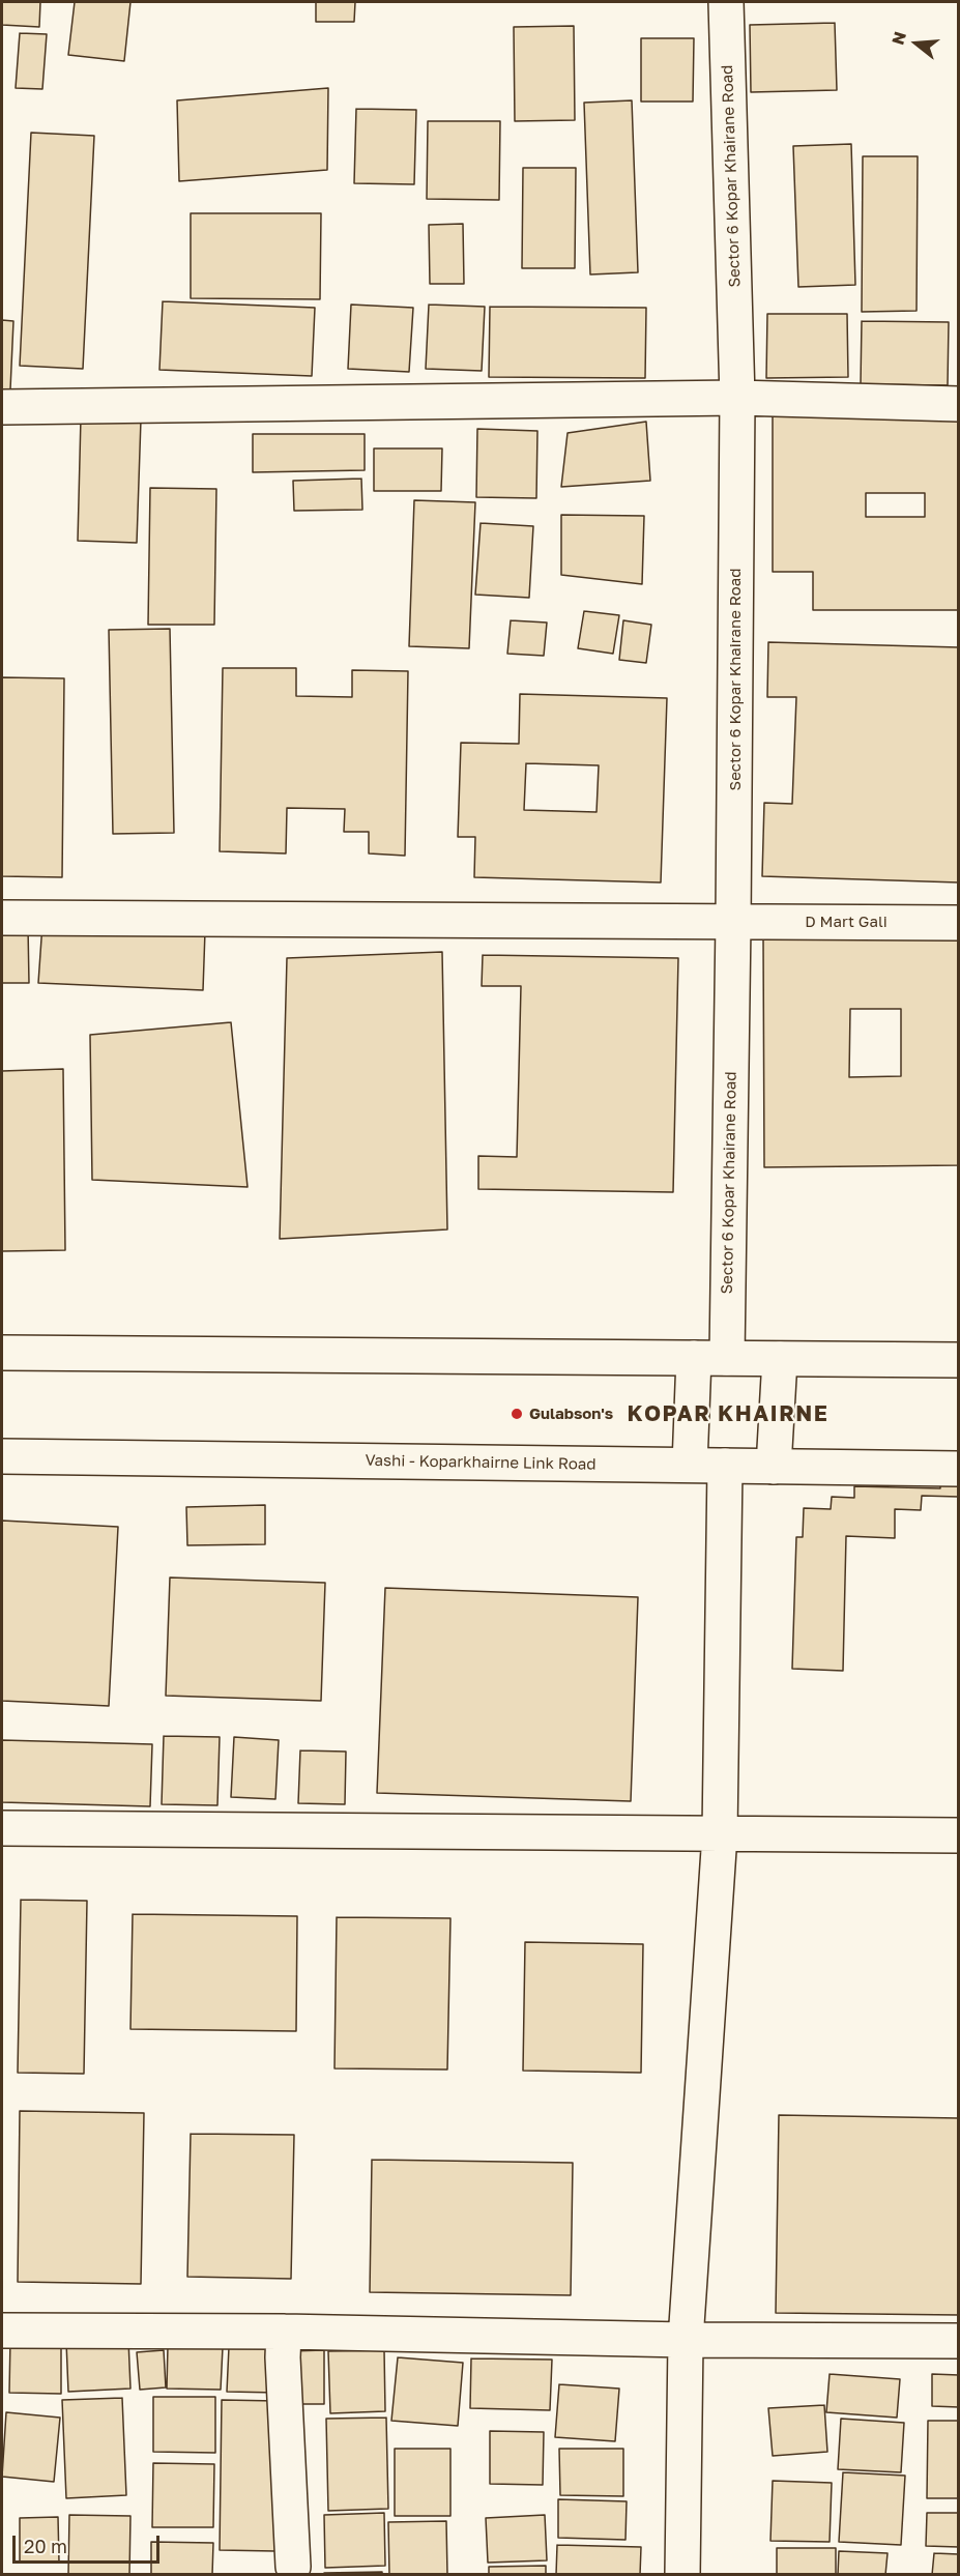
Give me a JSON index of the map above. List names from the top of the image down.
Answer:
{
  "streets": {
    "street": ["Sector 6 Kopar Khairane Road", "D Mart Gali", "Vashi - Koparkhairne Link Road"]
  },
  "crossings": [
    ["Sector 6 Kopar Khairane Road", "D Mart Gali"]
  ],
  "districts": ["KOPAR KHAIRNE"],
  "places": ["Gulabson's"],
  "scale_bar": "20 m",
  "north": "left"
}
